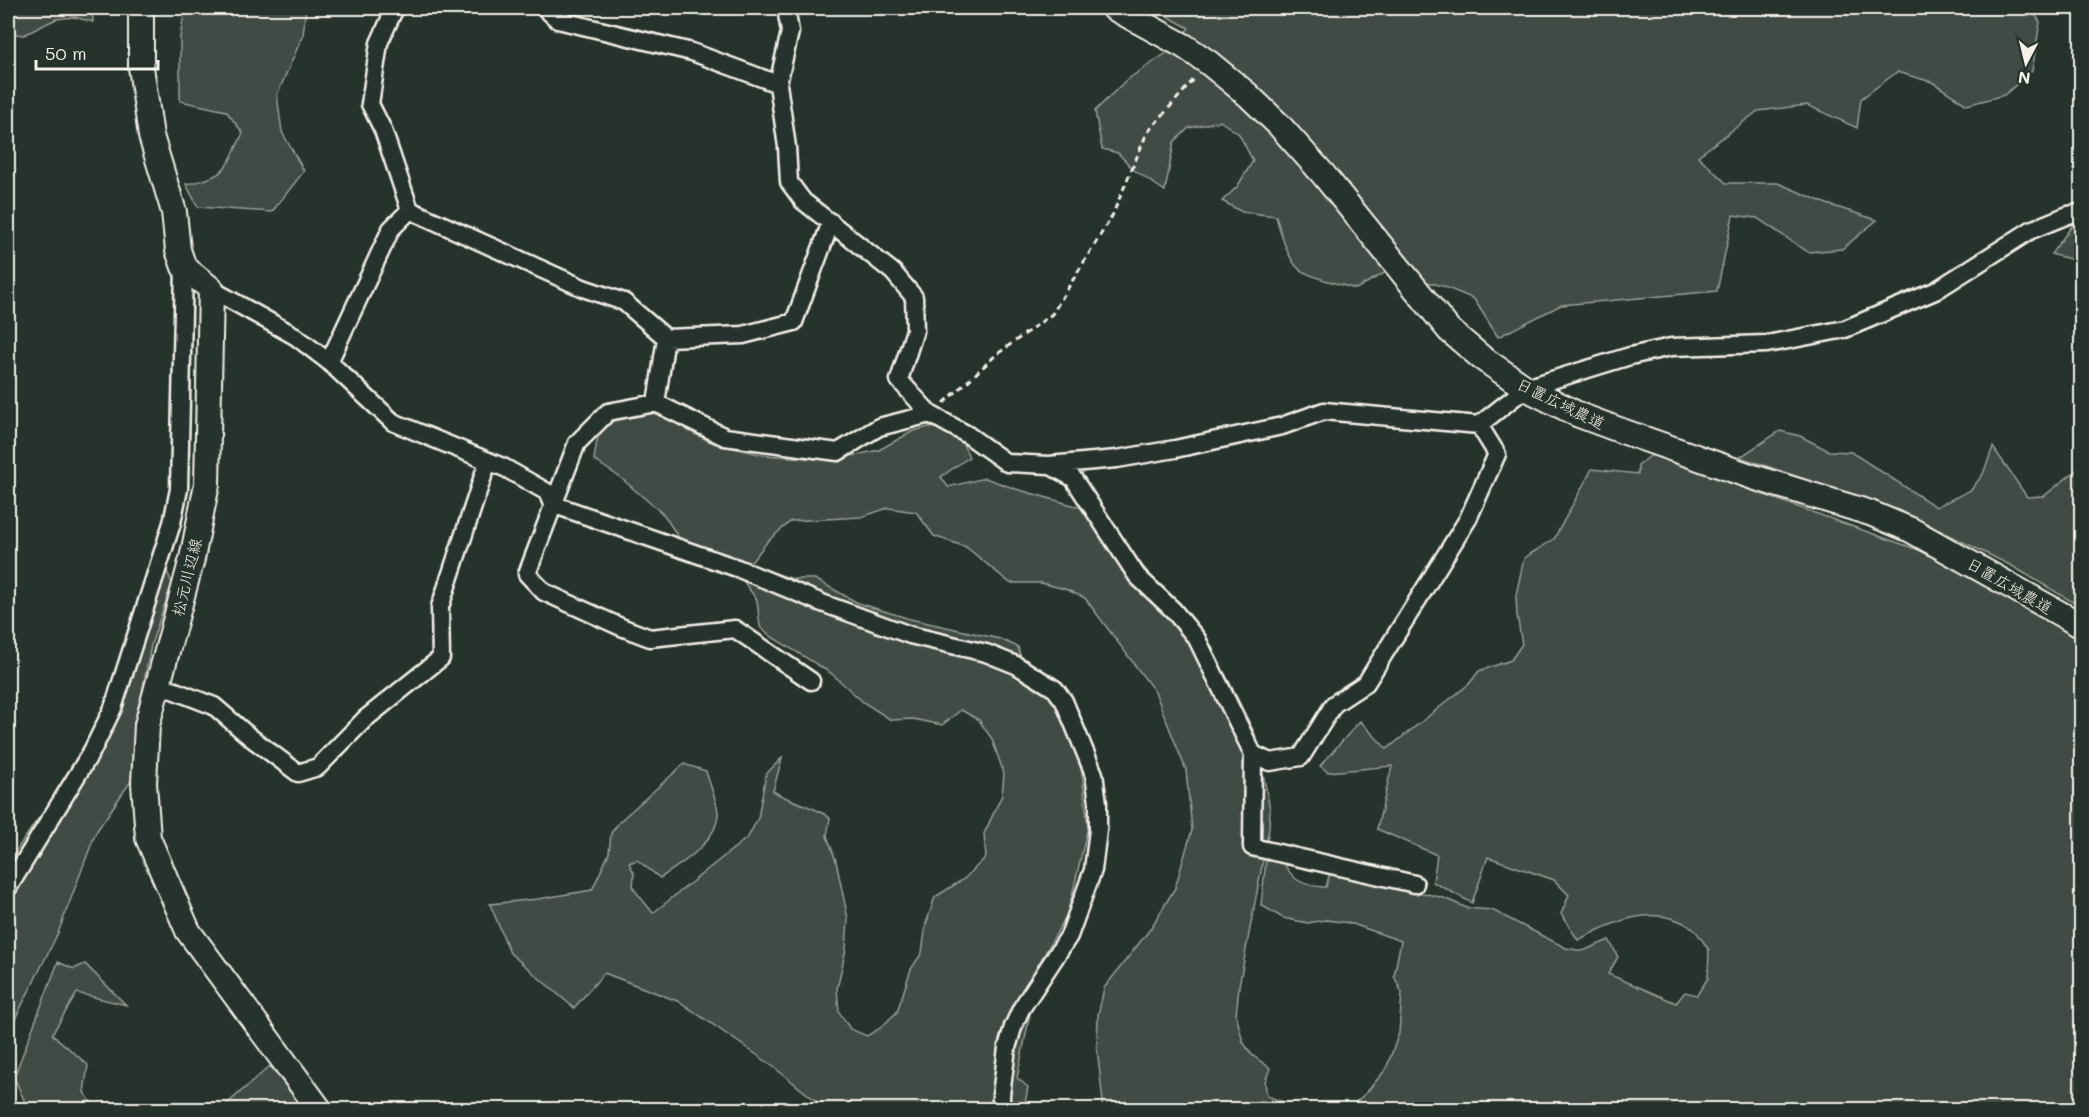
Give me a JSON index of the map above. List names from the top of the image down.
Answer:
{
  "streets": {
    "main road": ["日置広域農道", "松元川辺線"]
  },
  "scale_bar": "50 m",
  "north": "bottom"
}
